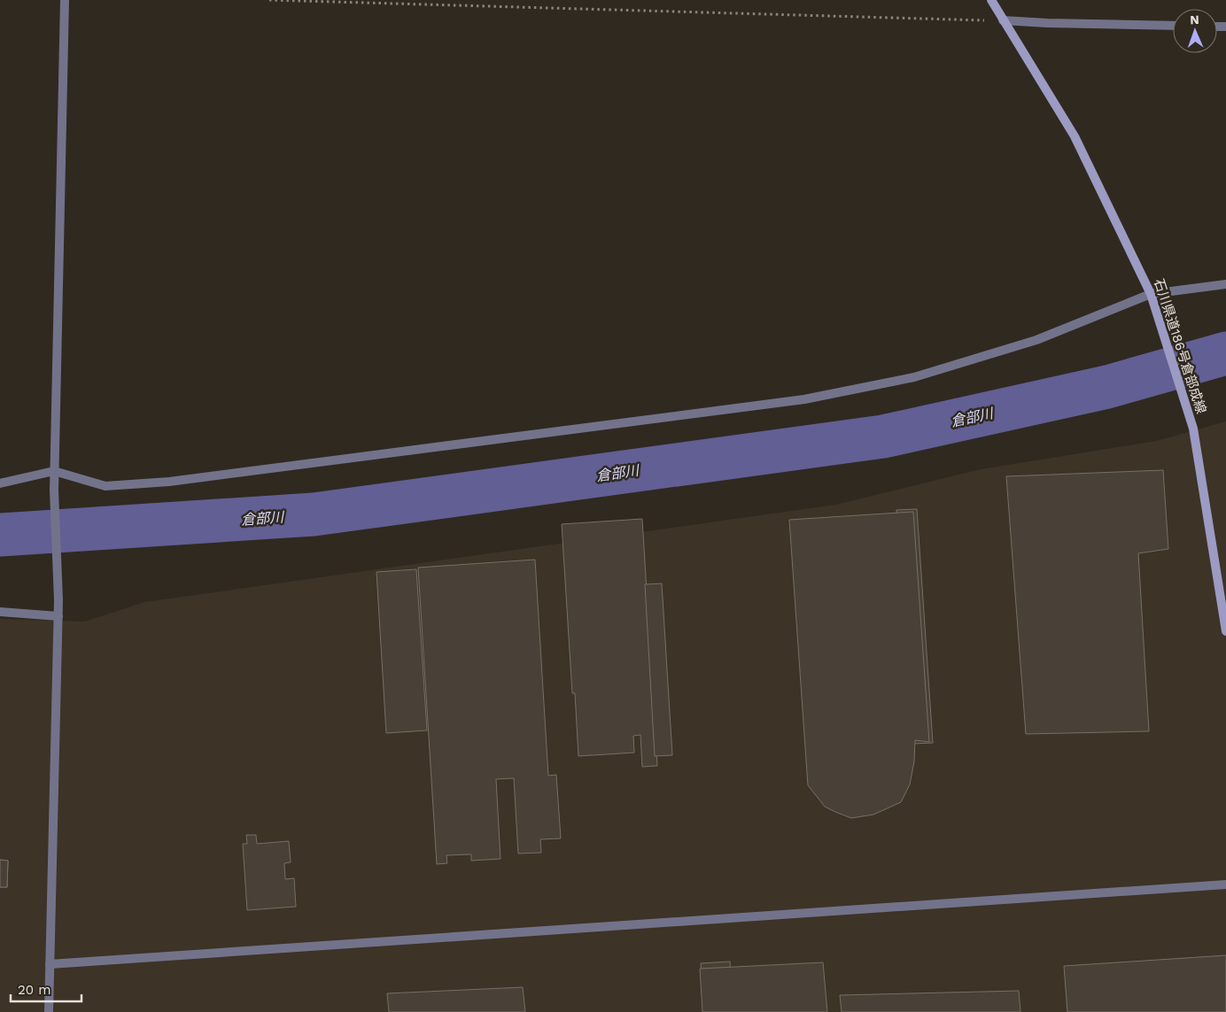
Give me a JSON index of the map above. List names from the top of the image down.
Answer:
{
  "streets": {
    "main road": ["石川県道186号倉部成線"]
  },
  "water": ["倉部川"],
  "scale_bar": "20 m",
  "north": "top"
}
